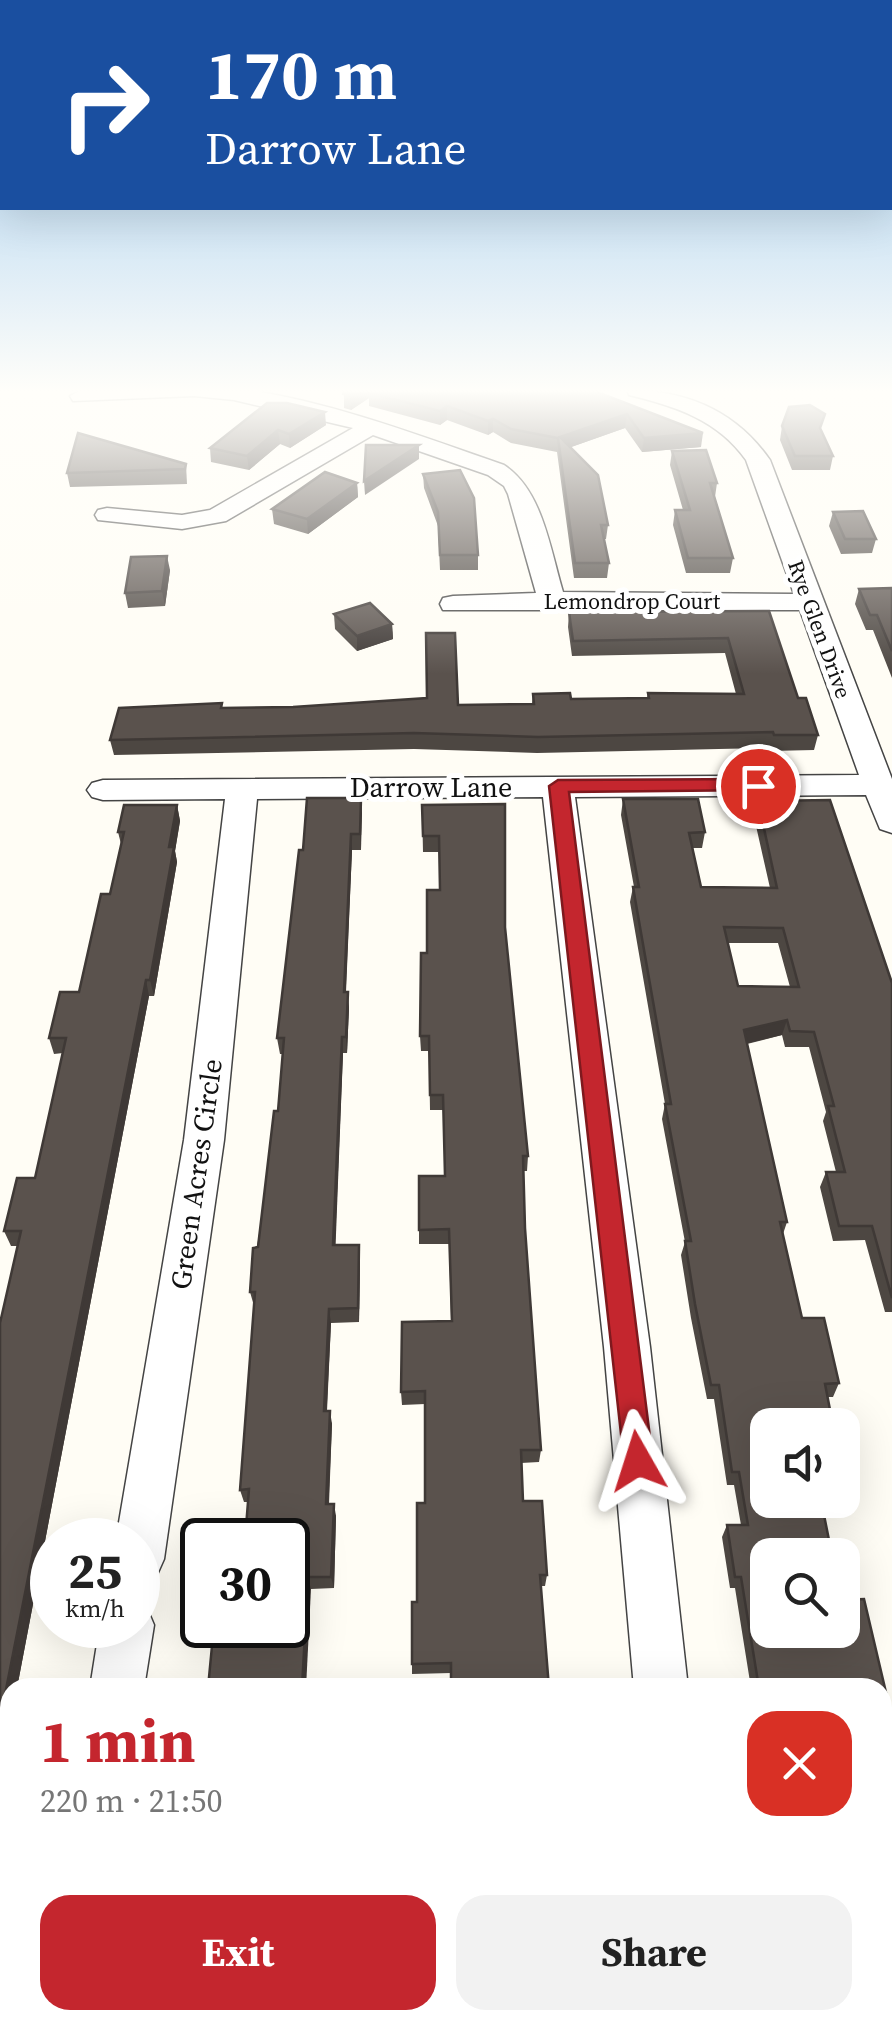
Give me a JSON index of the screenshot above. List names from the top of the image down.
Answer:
{
  "streets": {
    "street": [
      "Lemondrop Court",
      "Rye Glen Drive",
      "Darrow Lane",
      "Green Acres Circle"
    ]
  },
  "crossings": [
    ["Lemondrop Court", "Rye Glen Drive"],
    ["Rye Glen Drive", "Darrow Lane"],
    ["Darrow Lane", "Green Acres Circle"]
  ],
  "page": {
    "turn": ["170 m", "Darrow Lane"],
    "speed": "25 km/h",
    "limit": "30",
    "heading": ["1 min", "220 m · 21:50"],
    "buttons": ["Exit", "Share"]
  }
}
